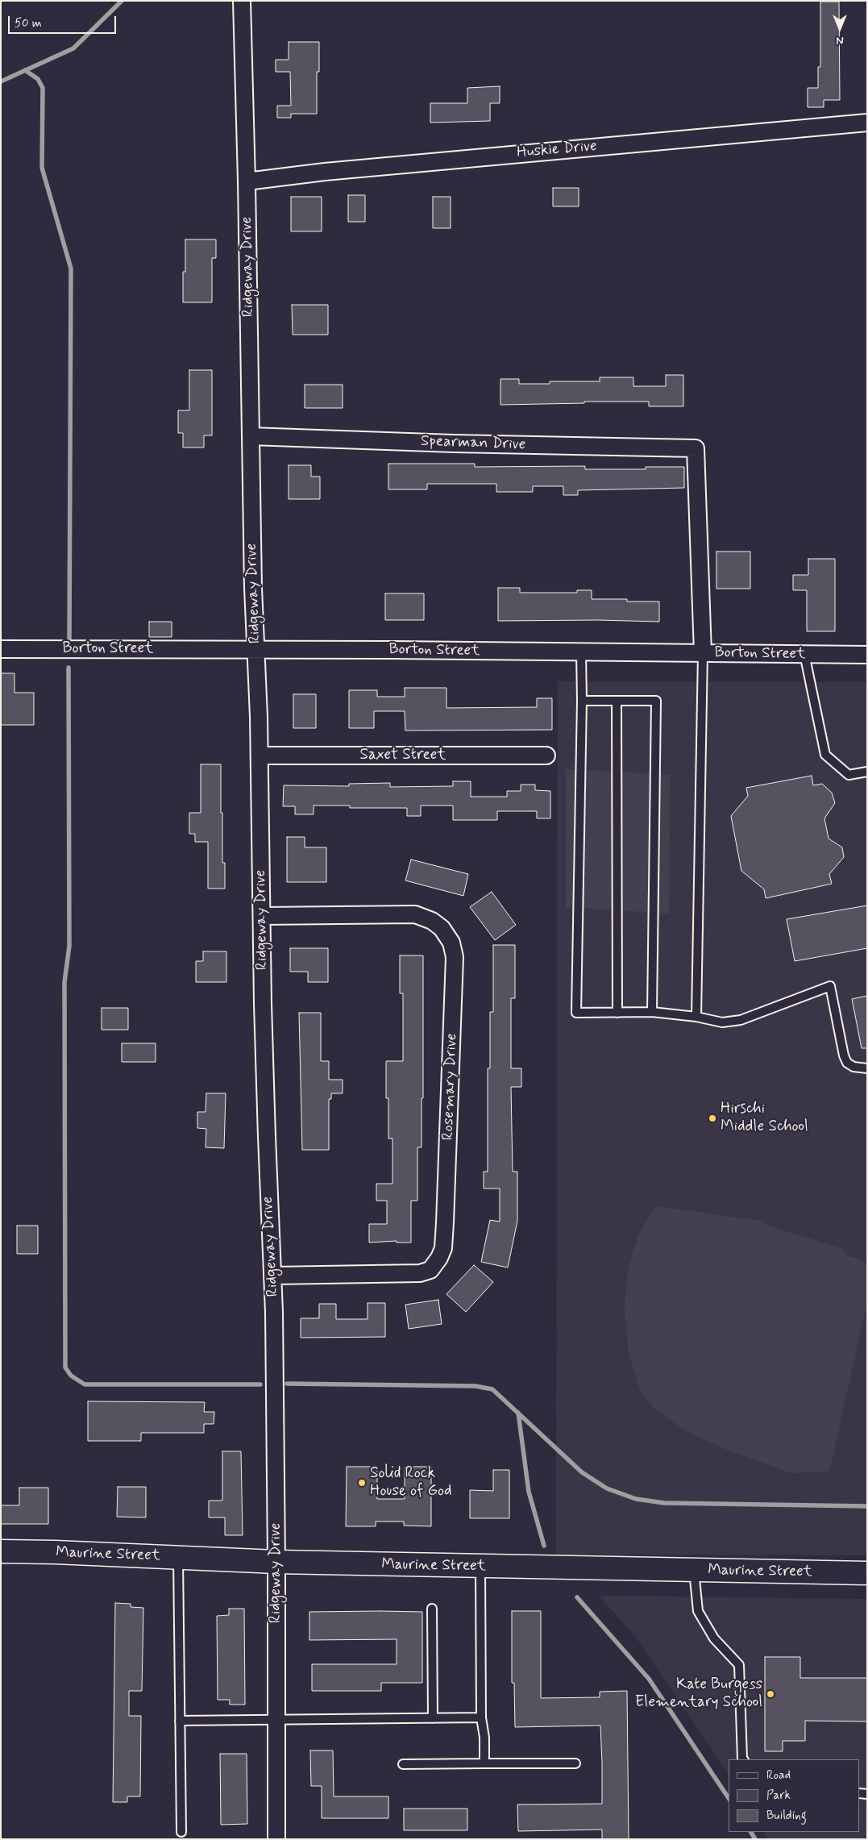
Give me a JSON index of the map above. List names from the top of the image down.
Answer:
{
  "streets": {
    "street": [
      "Huskie Drive",
      "Ridgeway Drive",
      "Spearman Drive",
      "Borton Street",
      "Saxet Street",
      "Rosemary Drive",
      "Maurine Street"
    ]
  },
  "crossings": [
    ["Huskie Drive", "Ridgeway Drive"],
    ["Ridgeway Drive", "Spearman Drive"],
    ["Ridgeway Drive", "Borton Street"],
    ["Ridgeway Drive", "Saxet Street"],
    ["Ridgeway Drive", "Rosemary Drive"],
    ["Ridgeway Drive", "Maurine Street"],
    ["Spearman Drive", "Borton Street"]
  ],
  "places": ["Hirschi Middle School", "Solid Rock House of God", "Kate Burgess Elementary School"],
  "legend": ["Road", "Park", "Building"],
  "scale_bar": "50 m",
  "north": "bottom"
}
